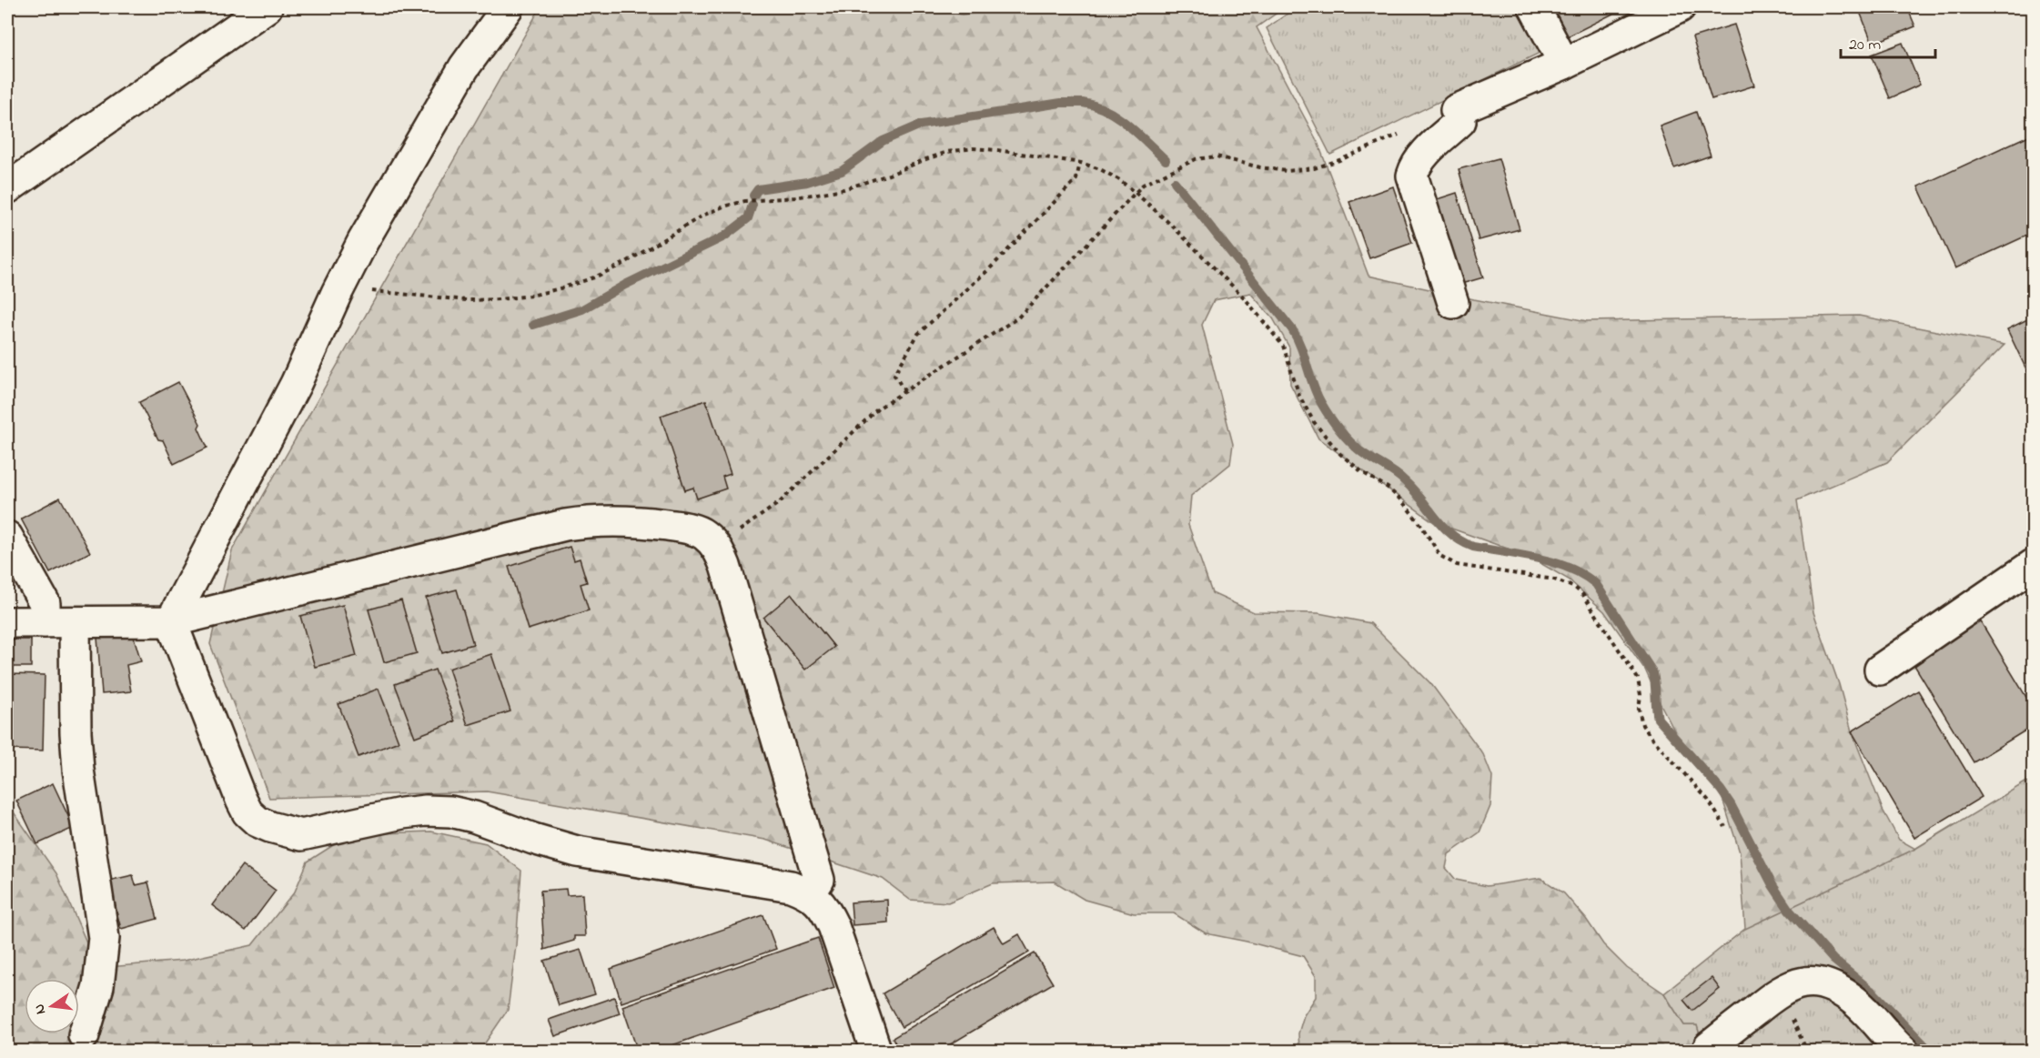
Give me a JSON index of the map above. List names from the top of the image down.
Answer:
{
  "scale_bar": "20 m",
  "north": "left"
}
